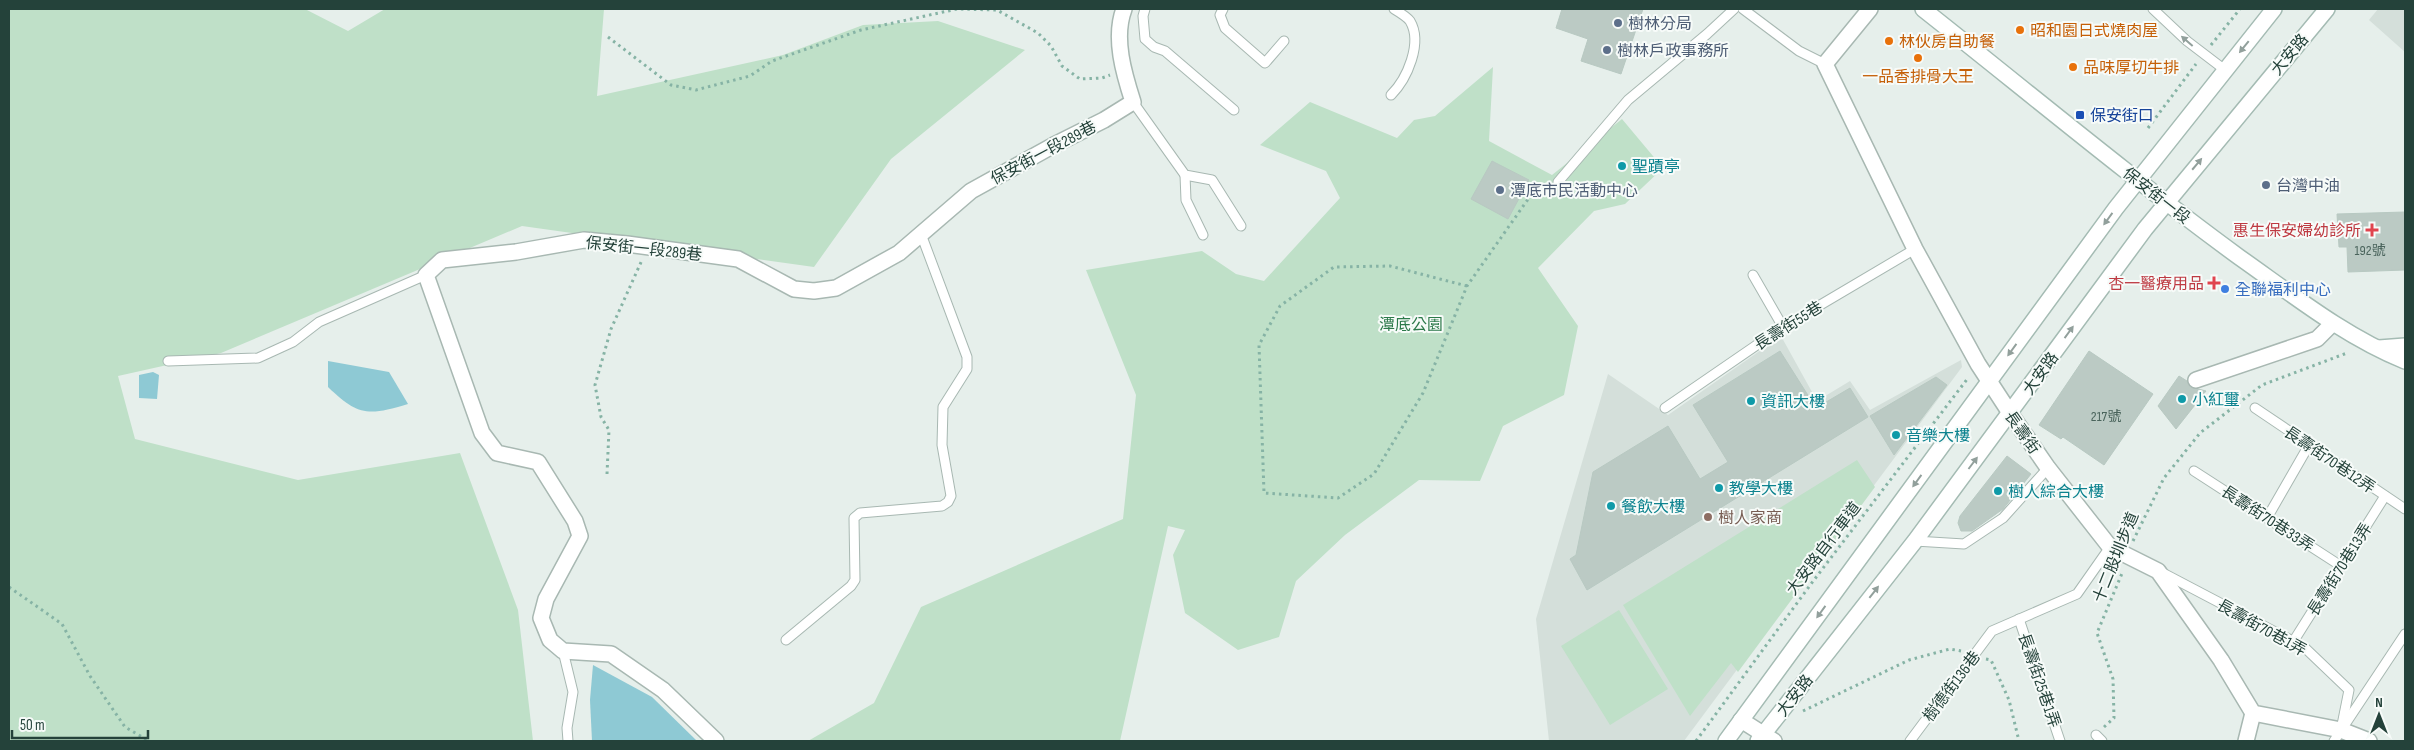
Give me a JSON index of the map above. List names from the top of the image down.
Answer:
{
  "streets": {
    "street": [
      "大安路",
      "保安街一段289巷",
      "保安街一段",
      "長壽街"
    ],
    "lane": [
      "長壽街55巷",
      "長壽街70巷12弄",
      "長壽街70巷33弄",
      "長壽街70巷13弄",
      "長壽街70巷1弄",
      "長壽街25巷1弄",
      "樹德街136巷"
    ],
    "path": ["大安路自行車道", "十二股圳步道"]
  },
  "crossings": [
    ["大安路", "保安街一段"],
    ["大安路", "長壽街"],
    ["長壽街55巷", "長壽街"],
    ["長壽街", "十二股圳步道"],
    ["長壽街", "長壽街70巷1弄"],
    ["長壽街70巷12弄", "長壽街70巷13弄"],
    ["長壽街70巷33弄", "長壽街70巷13弄"],
    ["長壽街70巷13弄", "長壽街70巷1弄"],
    ["長壽街25巷1弄", "樹德街136巷"]
  ],
  "parks": ["潭底公園"],
  "places": {
    "other": [
      "樹林分局",
      "昭和園日式燒肉屋",
      "林伙房自助餐",
      "樹林戶政事務所",
      "一品香排骨大王",
      "品味厚切牛排",
      "聖蹟亭",
      "台灣中油",
      "潭底市民活動中心",
      "全聯福利中心",
      "小紅璽",
      "資訊大樓",
      "音樂大樓",
      "教學大樓",
      "樹人綜合大樓",
      "餐飲大樓",
      "樹人家商"
    ],
    "transit": ["保安街口"],
    "health": ["惠生保安婦幼診所", "杏一醫療用品"]
  },
  "house_numbers": ["192號", "217號"],
  "scale_bar": "50 m",
  "north": "top"
}
